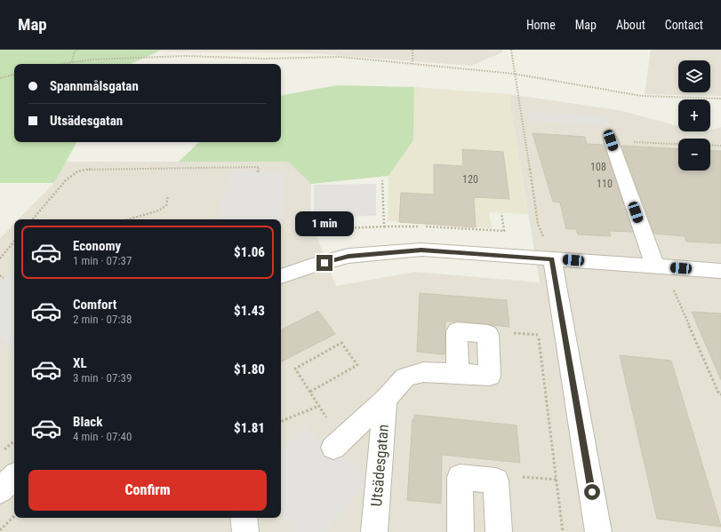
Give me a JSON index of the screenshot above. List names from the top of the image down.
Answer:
{
  "streets": {
    "street": ["Utsädesgatan"]
  },
  "house_numbers": ["108", "120", "110"],
  "page": {
    "header": "Map",
    "nav": [
      "Home",
      "Map",
      "About",
      "Contact"
    ],
    "map_buttons": ["+", "−"],
    "banner": ["Spannmålsgatan", "Utsädesgatan"],
    "bubble": "1 min",
    "list": [
      {
        "name": "Economy",
        "note": "1 min · 07:37",
        "value": "$1.06"
      },
      {
        "name": "Comfort",
        "note": "2 min · 07:38",
        "value": "$1.43"
      },
      {
        "name": "XL",
        "note": "3 min · 07:39",
        "value": "$1.80"
      },
      {
        "name": "Black",
        "note": "4 min · 07:40",
        "value": "$1.81"
      }
    ],
    "buttons": "Confirm"
  }
}
